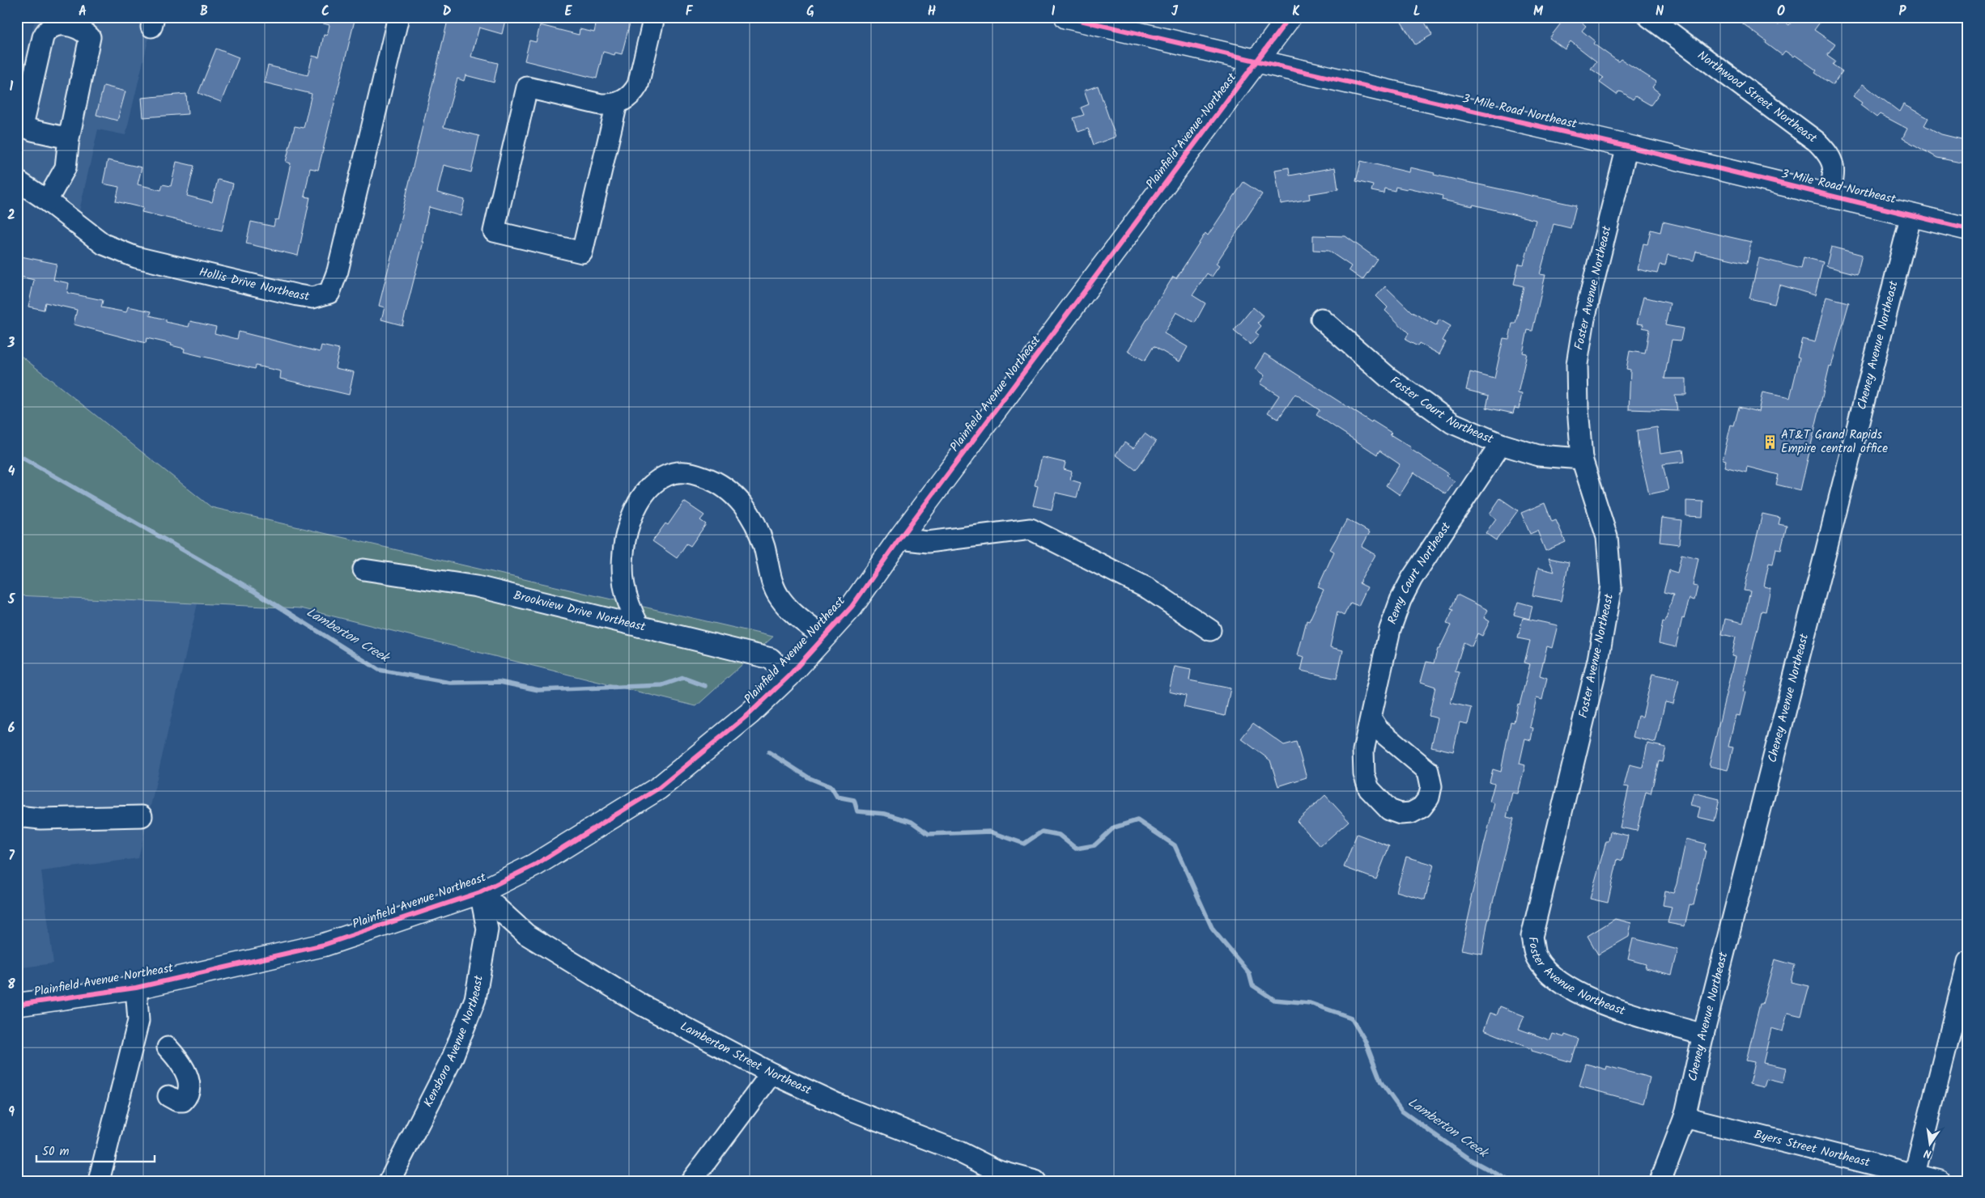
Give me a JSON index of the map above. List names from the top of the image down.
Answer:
{
  "streets": {
    "main road": ["3 Mile Road Northeast", "Plainfield Avenue Northeast"],
    "street": [
      "Northwood Street Northeast",
      "Hollis Drive Northeast",
      "Foster Avenue Northeast",
      "Cheney Avenue Northeast",
      "Foster Court Northeast",
      "Remy Court Northeast",
      "Brookview Drive Northeast",
      "Kensboro Avenue Northeast",
      "Lamberton Street Northeast",
      "Byers Street Northeast"
    ]
  },
  "crossings": [
    ["Northwood Street Northeast", "3 Mile Road Northeast"],
    ["3 Mile Road Northeast", "Plainfield Avenue Northeast"],
    ["3 Mile Road Northeast", "Foster Avenue Northeast"],
    ["3 Mile Road Northeast", "Cheney Avenue Northeast"],
    ["Plainfield Avenue Northeast", "Brookview Drive Northeast"],
    ["Plainfield Avenue Northeast", "Kensboro Avenue Northeast"],
    ["Plainfield Avenue Northeast", "Lamberton Street Northeast"],
    ["Foster Avenue Northeast", "Cheney Avenue Northeast"],
    ["Foster Avenue Northeast", "Foster Court Northeast"],
    ["Cheney Avenue Northeast", "Byers Street Northeast"],
    ["Foster Court Northeast", "Remy Court Northeast"],
    ["Kensboro Avenue Northeast", "Lamberton Street Northeast"]
  ],
  "water": ["Lamberton Creek"],
  "places": {
    "building": ["AT&T Grand Rapids Empire central office"]
  },
  "scale_bar": "50 m",
  "north": "bottom",
  "grid": {
    "columns": [
      "A",
      "B",
      "C",
      "D",
      "E",
      "F",
      "G",
      "H",
      "I",
      "J",
      "K",
      "L",
      "M",
      "N",
      "O",
      "P"
    ],
    "rows": [
      "1",
      "2",
      "3",
      "4",
      "5",
      "6",
      "7",
      "8",
      "9"
    ]
  }
}
